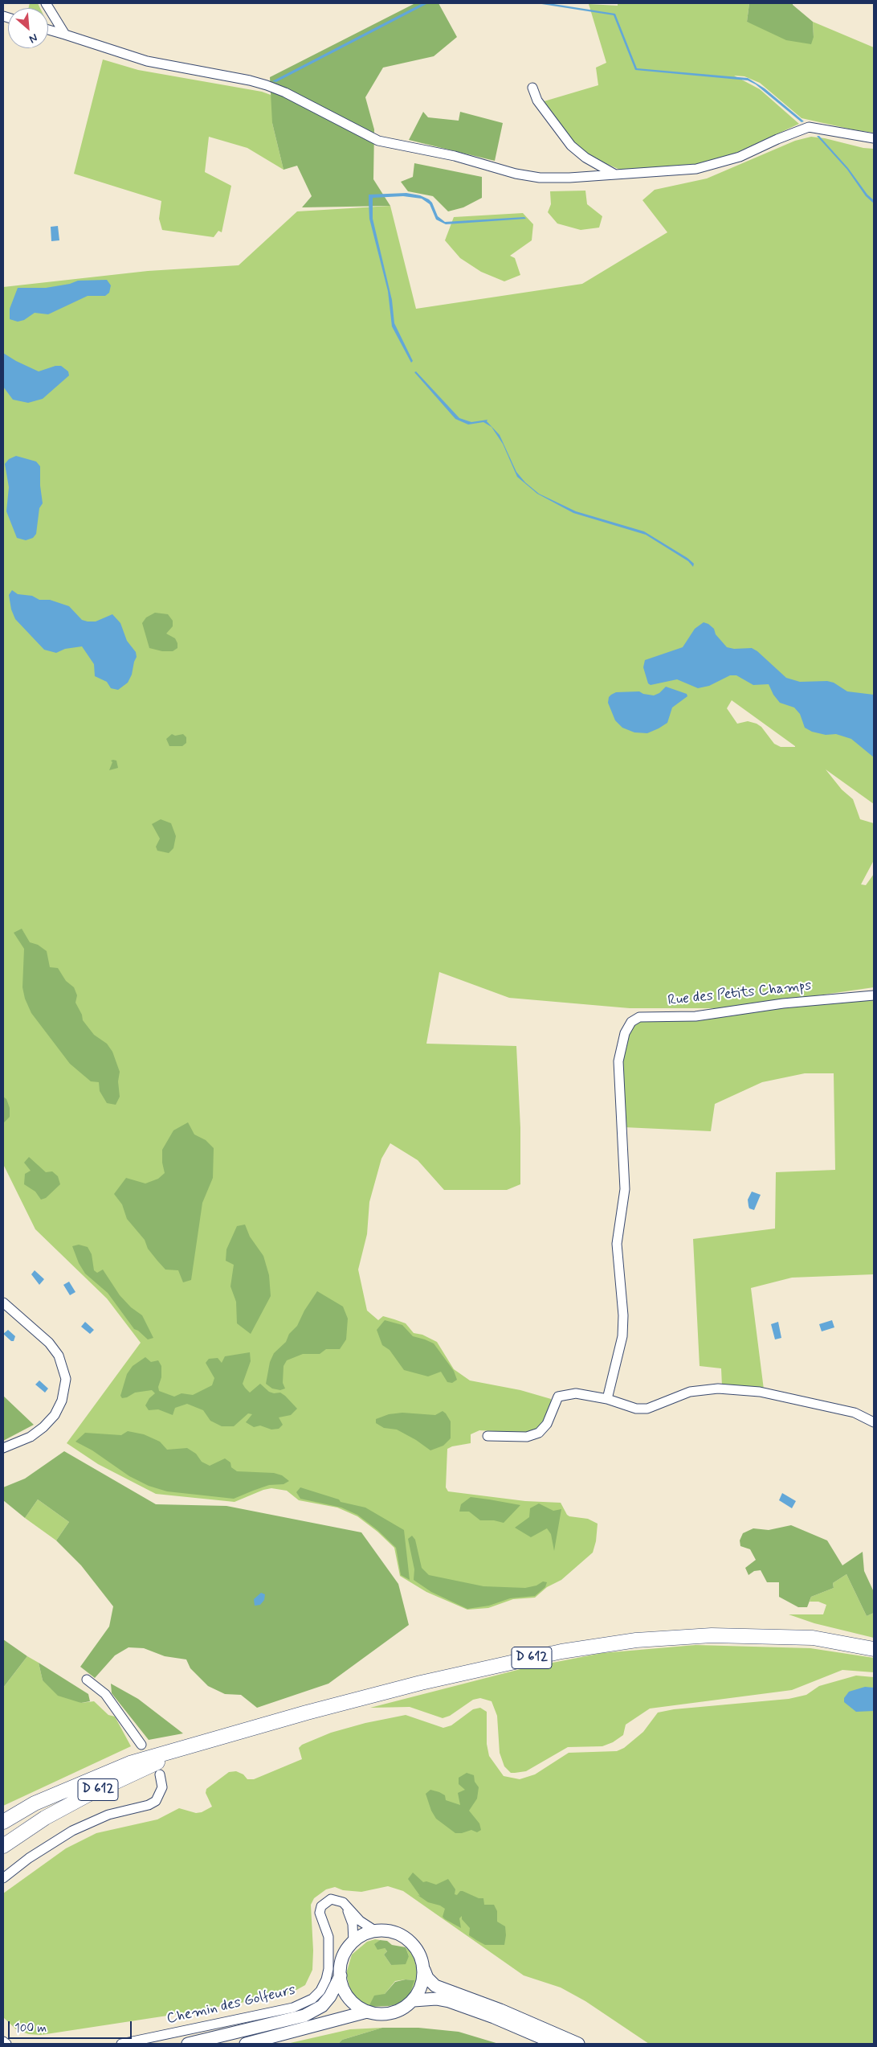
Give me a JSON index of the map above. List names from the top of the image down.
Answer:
{
  "streets": {
    "highway": ["D 612"],
    "street": ["Rue des Petits Champs", "Chemin des Golfeurs"]
  },
  "scale_bar": "100 m",
  "north": "bottom right"
}
